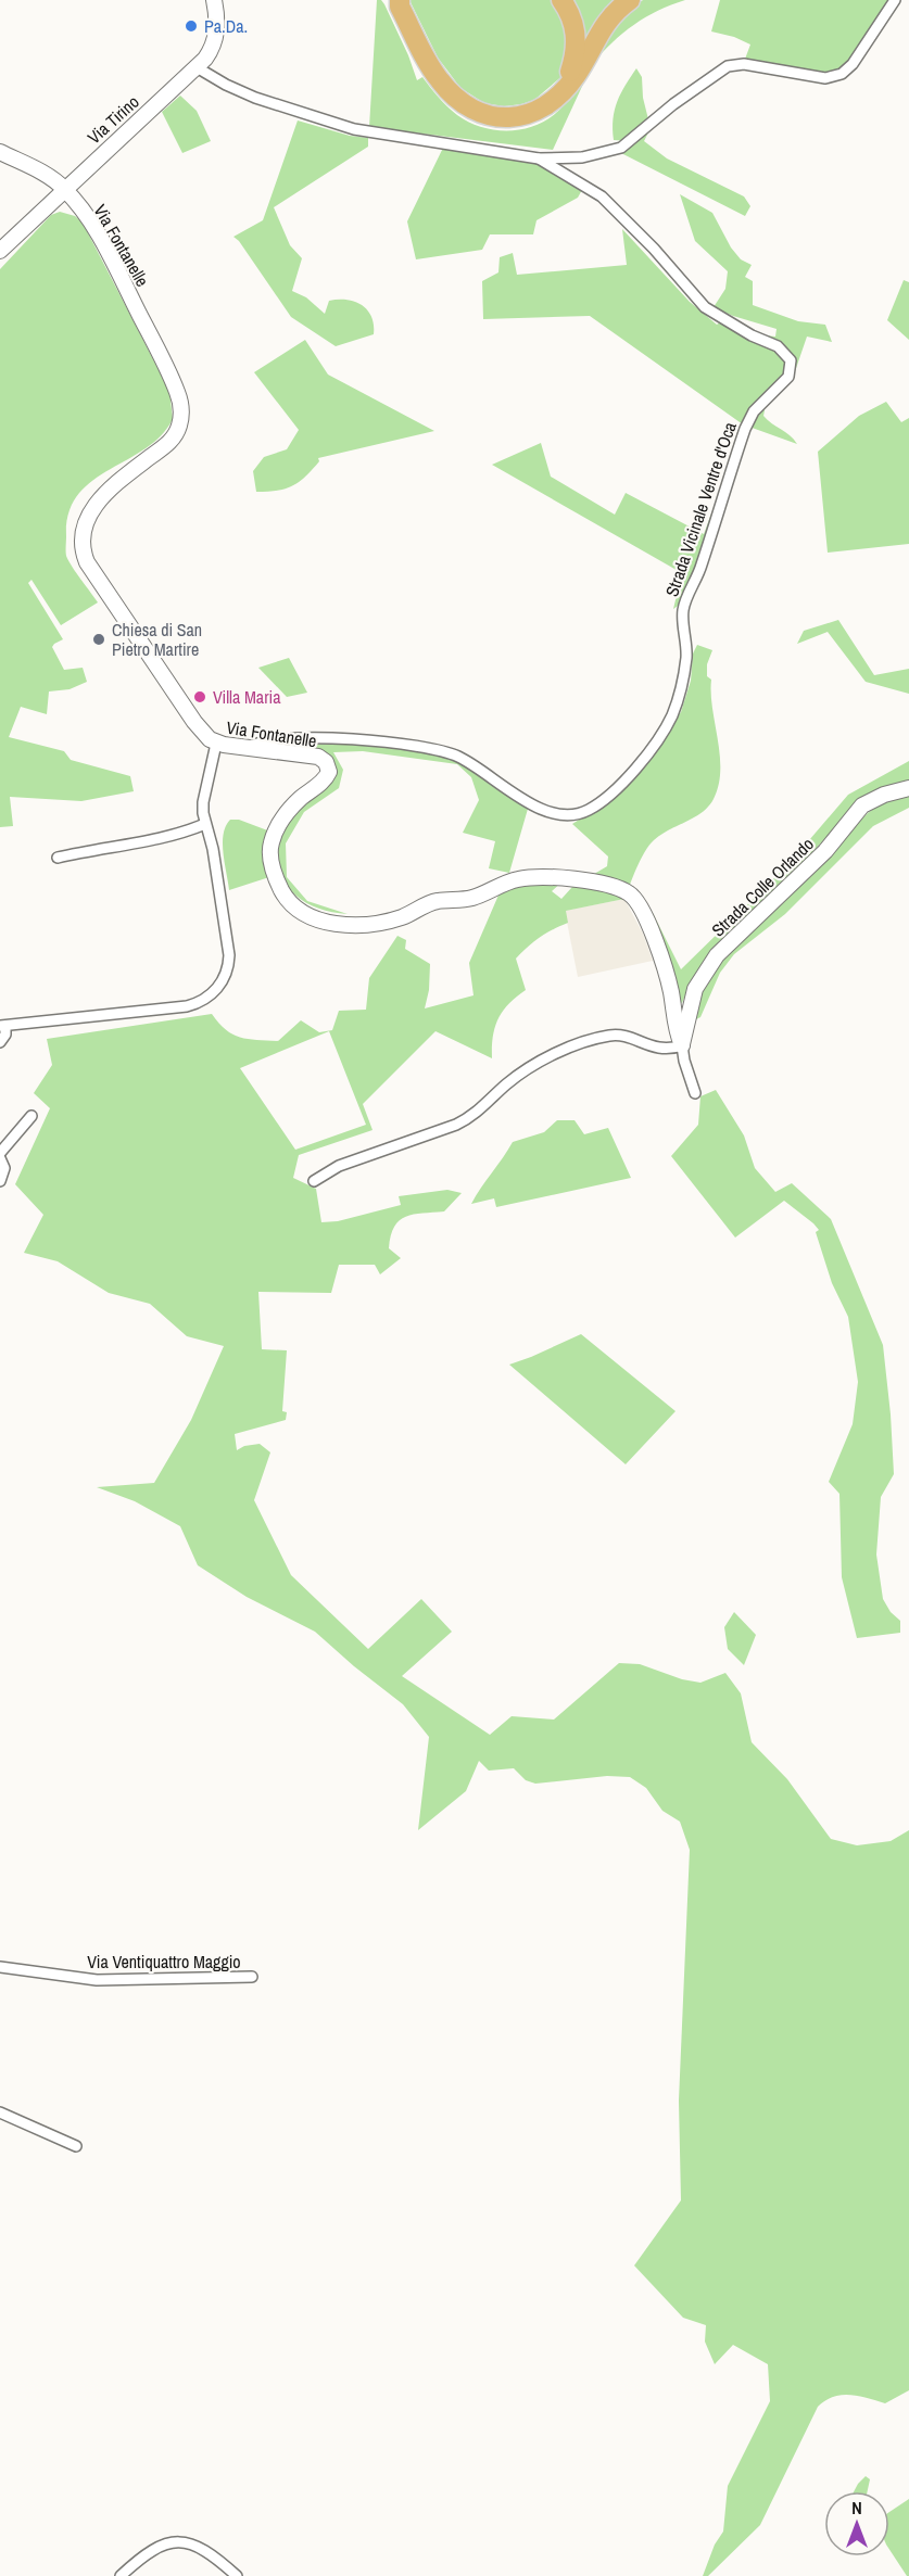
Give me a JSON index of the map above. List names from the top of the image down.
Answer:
{
  "streets": {
    "street": [
      "Via Tirino",
      "Via Fontanelle",
      "Strada Vicinale Ventre d'Oca",
      "Strada Colle Orlando",
      "Via Ventiquattro Maggio"
    ]
  },
  "crossings": [
    ["Via Tirino", "Via Fontanelle"],
    ["Via Tirino", "Strada Vicinale Ventre d'Oca"],
    ["Via Fontanelle", "Strada Vicinale Ventre d'Oca"],
    ["Via Fontanelle", "Strada Colle Orlando"]
  ],
  "places": ["Pa.Da.", "Chiesa di San Pietro Martire", "Villa Maria"],
  "north": "top"
}
